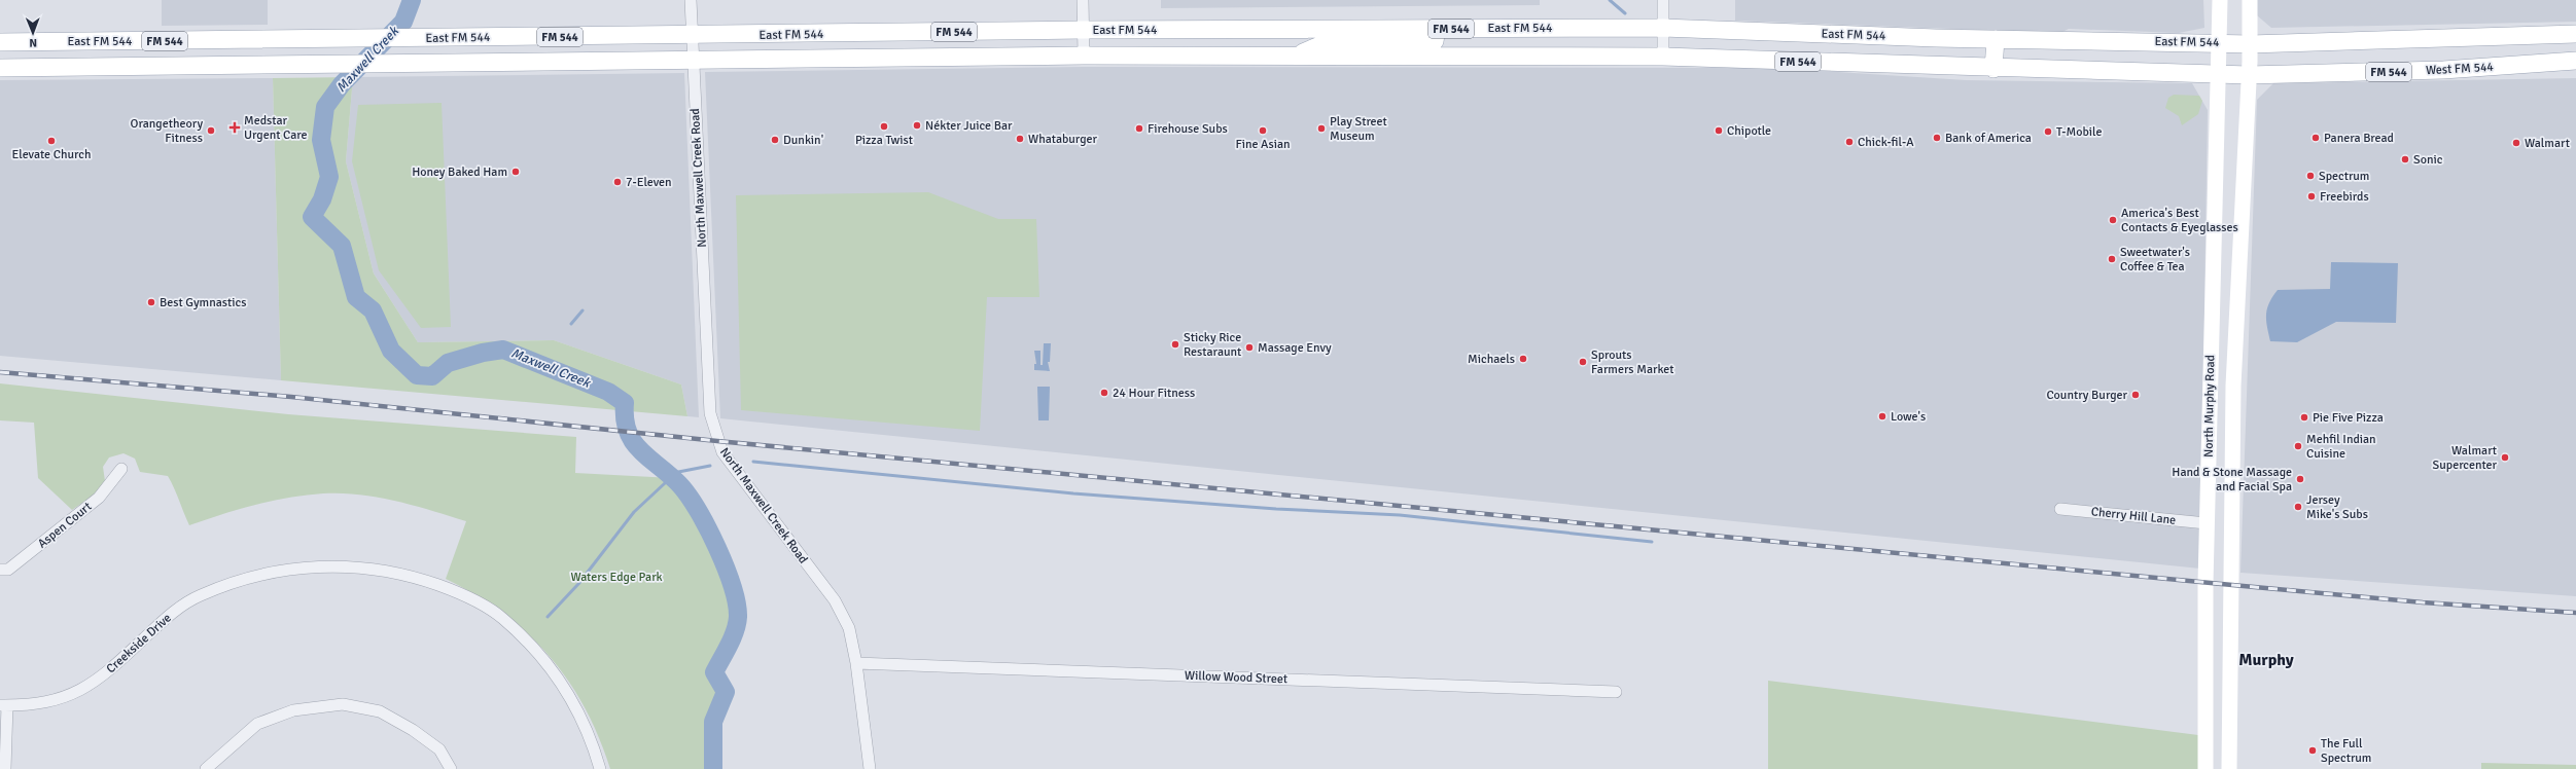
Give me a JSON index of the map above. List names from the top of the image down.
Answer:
{
  "streets": {
    "main road": [
      "East FM 544",
      "FM 544",
      "West FM 544",
      "North Murphy Road"
    ],
    "street": [
      "North Maxwell Creek Road",
      "Cherry Hill Lane",
      "Aspen Court",
      "Creekside Drive",
      "Willow Wood Street"
    ]
  },
  "crossings": [
    ["East FM 544", "FM 544"],
    ["East FM 544", "West FM 544"],
    ["East FM 544", "North Maxwell Creek Road"],
    ["East FM 544", "North Murphy Road"],
    ["FM 544", "North Murphy Road"],
    ["West FM 544", "North Murphy Road"],
    ["North Maxwell Creek Road", "Willow Wood Street"],
    ["North Murphy Road", "Cherry Hill Lane"]
  ],
  "districts": ["Murphy"],
  "water": ["Maxwell Creek"],
  "parks": ["Waters Edge Park"],
  "places": {
    "other": [
      "Nékter Juice Bar",
      "Pizza Twist",
      "Firehouse Subs",
      "Play Street Museum",
      "Orangetheory Fitness",
      "Fine Asian",
      "Chipotle",
      "T-Mobile",
      "Bank of America",
      "Panera Bread",
      "Whataburger",
      "Dunkin'",
      "Elevate Church",
      "Chick-fil-A",
      "Walmart",
      "Sonic",
      "Honey Baked Ham",
      "Spectrum",
      "7-Eleven",
      "Freebirds",
      "America's Best Contacts & Eyeglasses",
      "Sweetwater's Coffee & Tea",
      "Best Gymnastics",
      "Sticky Rice Restaraunt",
      "Massage Envy",
      "Michaels",
      "Sprouts Farmers Market",
      "24 Hour Fitness",
      "Country Burger",
      "Lowe's",
      "Pie Five Pizza",
      "Mehfil Indian Cuisine",
      "Walmart Supercenter",
      "Hand & Stone Massage and Facial Spa",
      "Jersey Mike's Subs",
      "The Full Spectrum"
    ],
    "health": ["Medstar Urgent Care"]
  },
  "north": "bottom"
}
